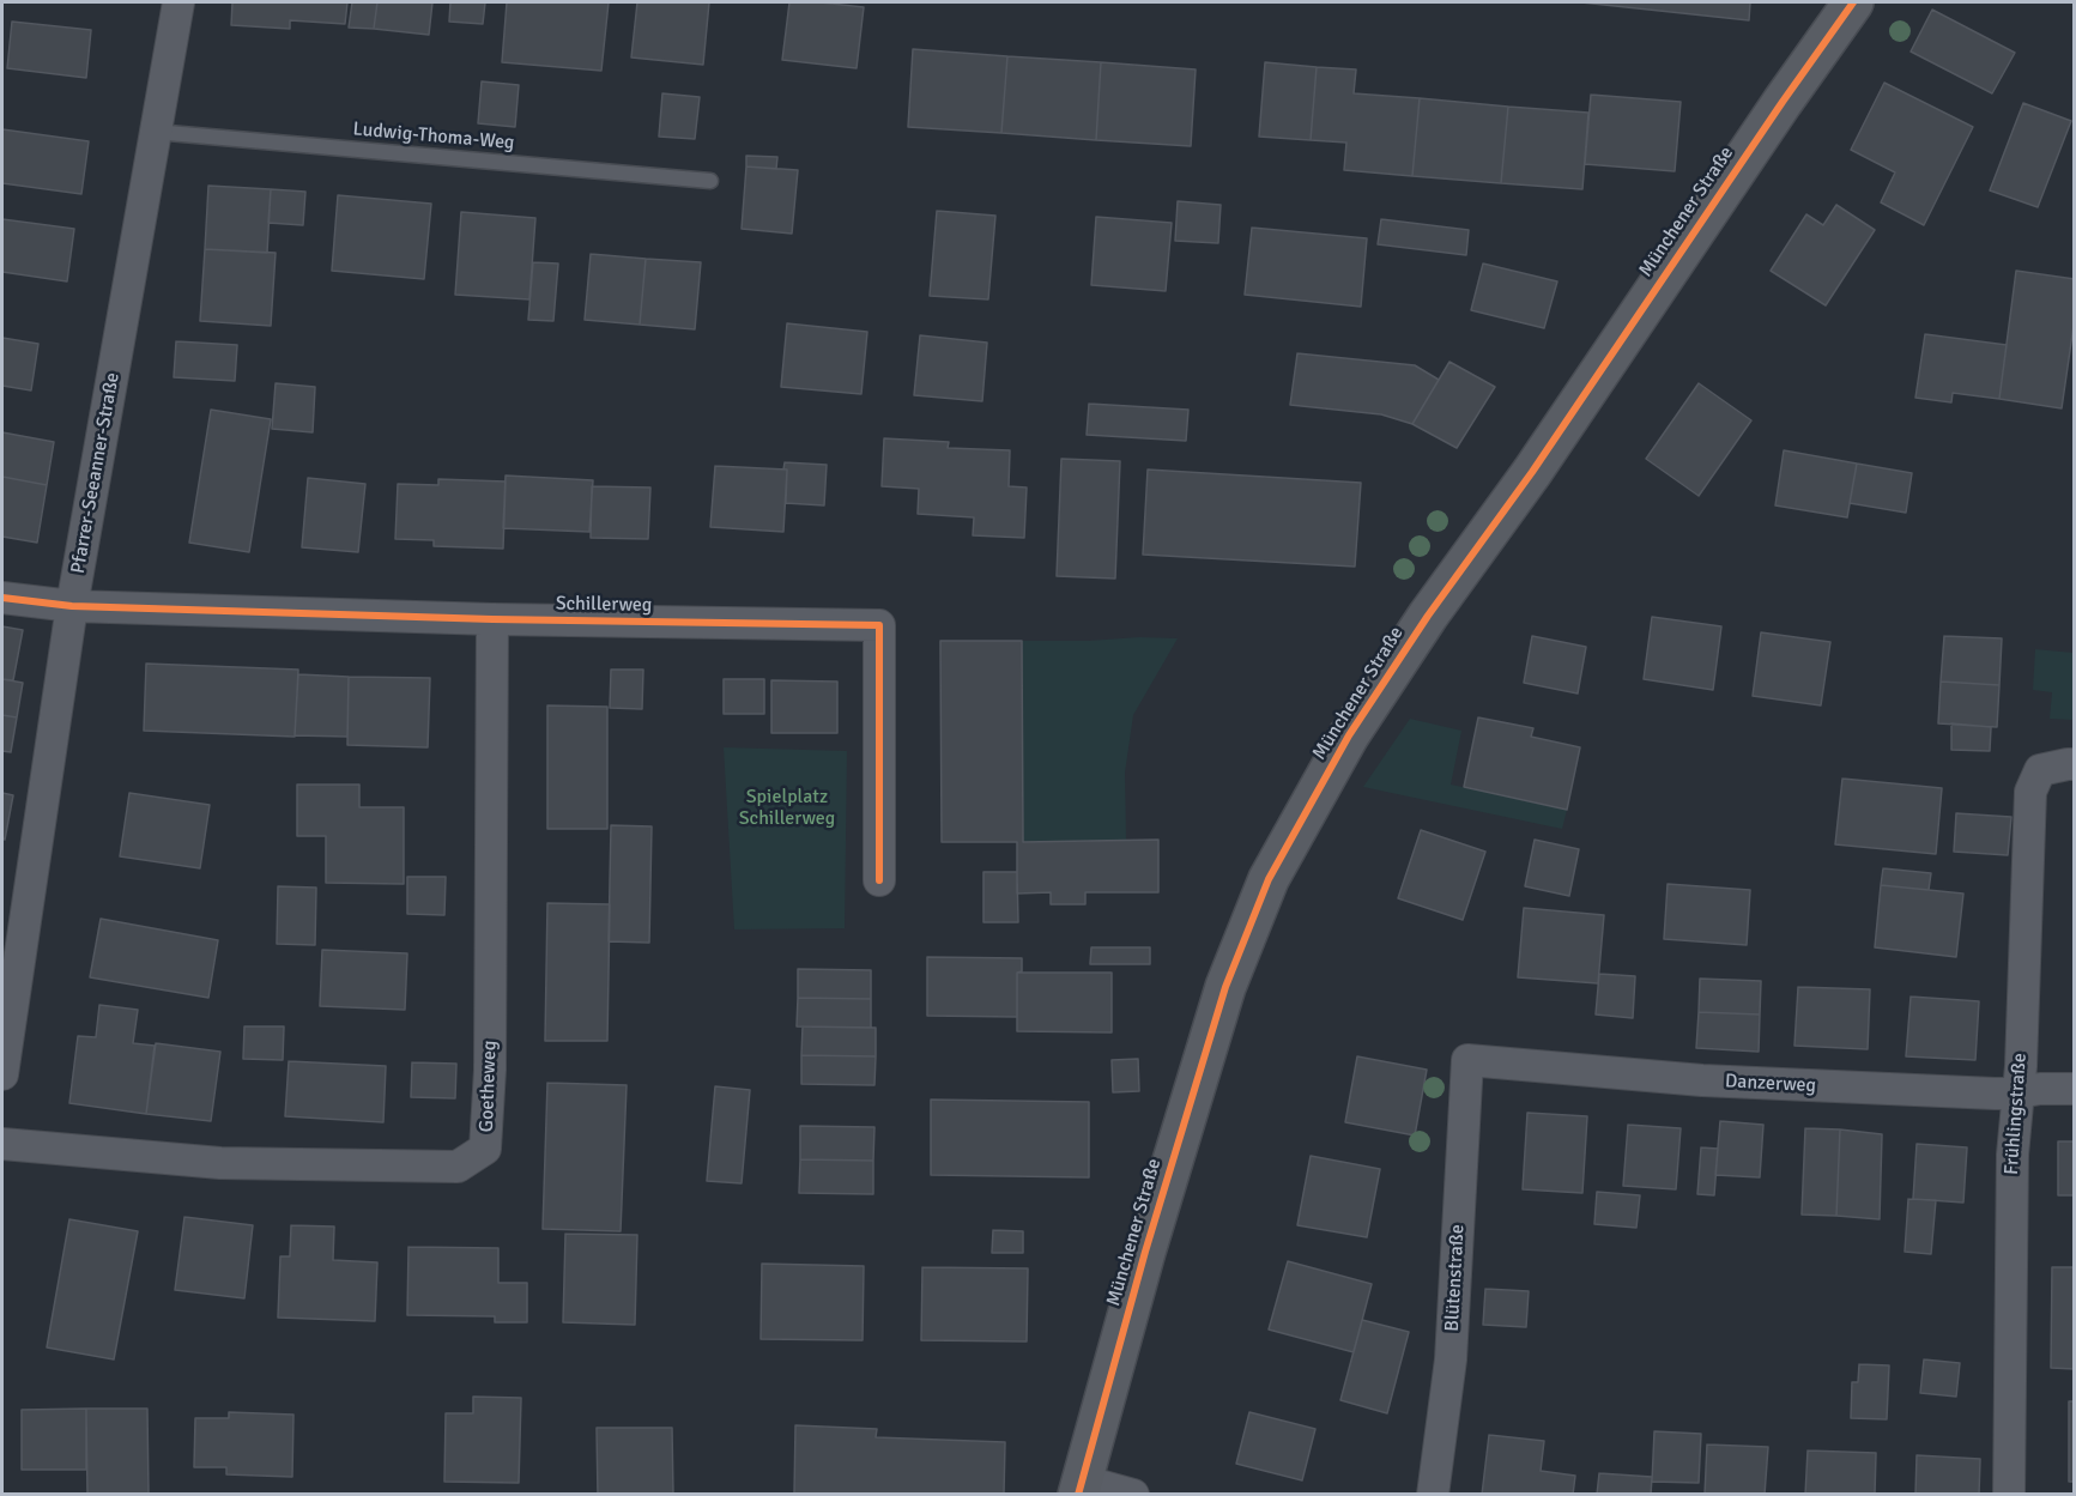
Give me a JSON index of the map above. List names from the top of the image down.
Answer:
{
  "streets": {
    "street": [
      "Münchener Straße",
      "Pfarrer-Seeanner-Straße",
      "Schillerweg",
      "Danzerweg",
      "Goetheweg",
      "Frühlingstraße",
      "Blütenstraße"
    ],
    "lane": ["Ludwig-Thoma-Weg"]
  },
  "crossings": [
    ["Ludwig-Thoma-Weg", "Pfarrer-Seeanner-Straße"],
    ["Pfarrer-Seeanner-Straße", "Schillerweg"],
    ["Schillerweg", "Goetheweg"],
    ["Danzerweg", "Frühlingstraße"],
    ["Danzerweg", "Blütenstraße"]
  ],
  "parks": ["Spielplatz Schillerweg"]
}
